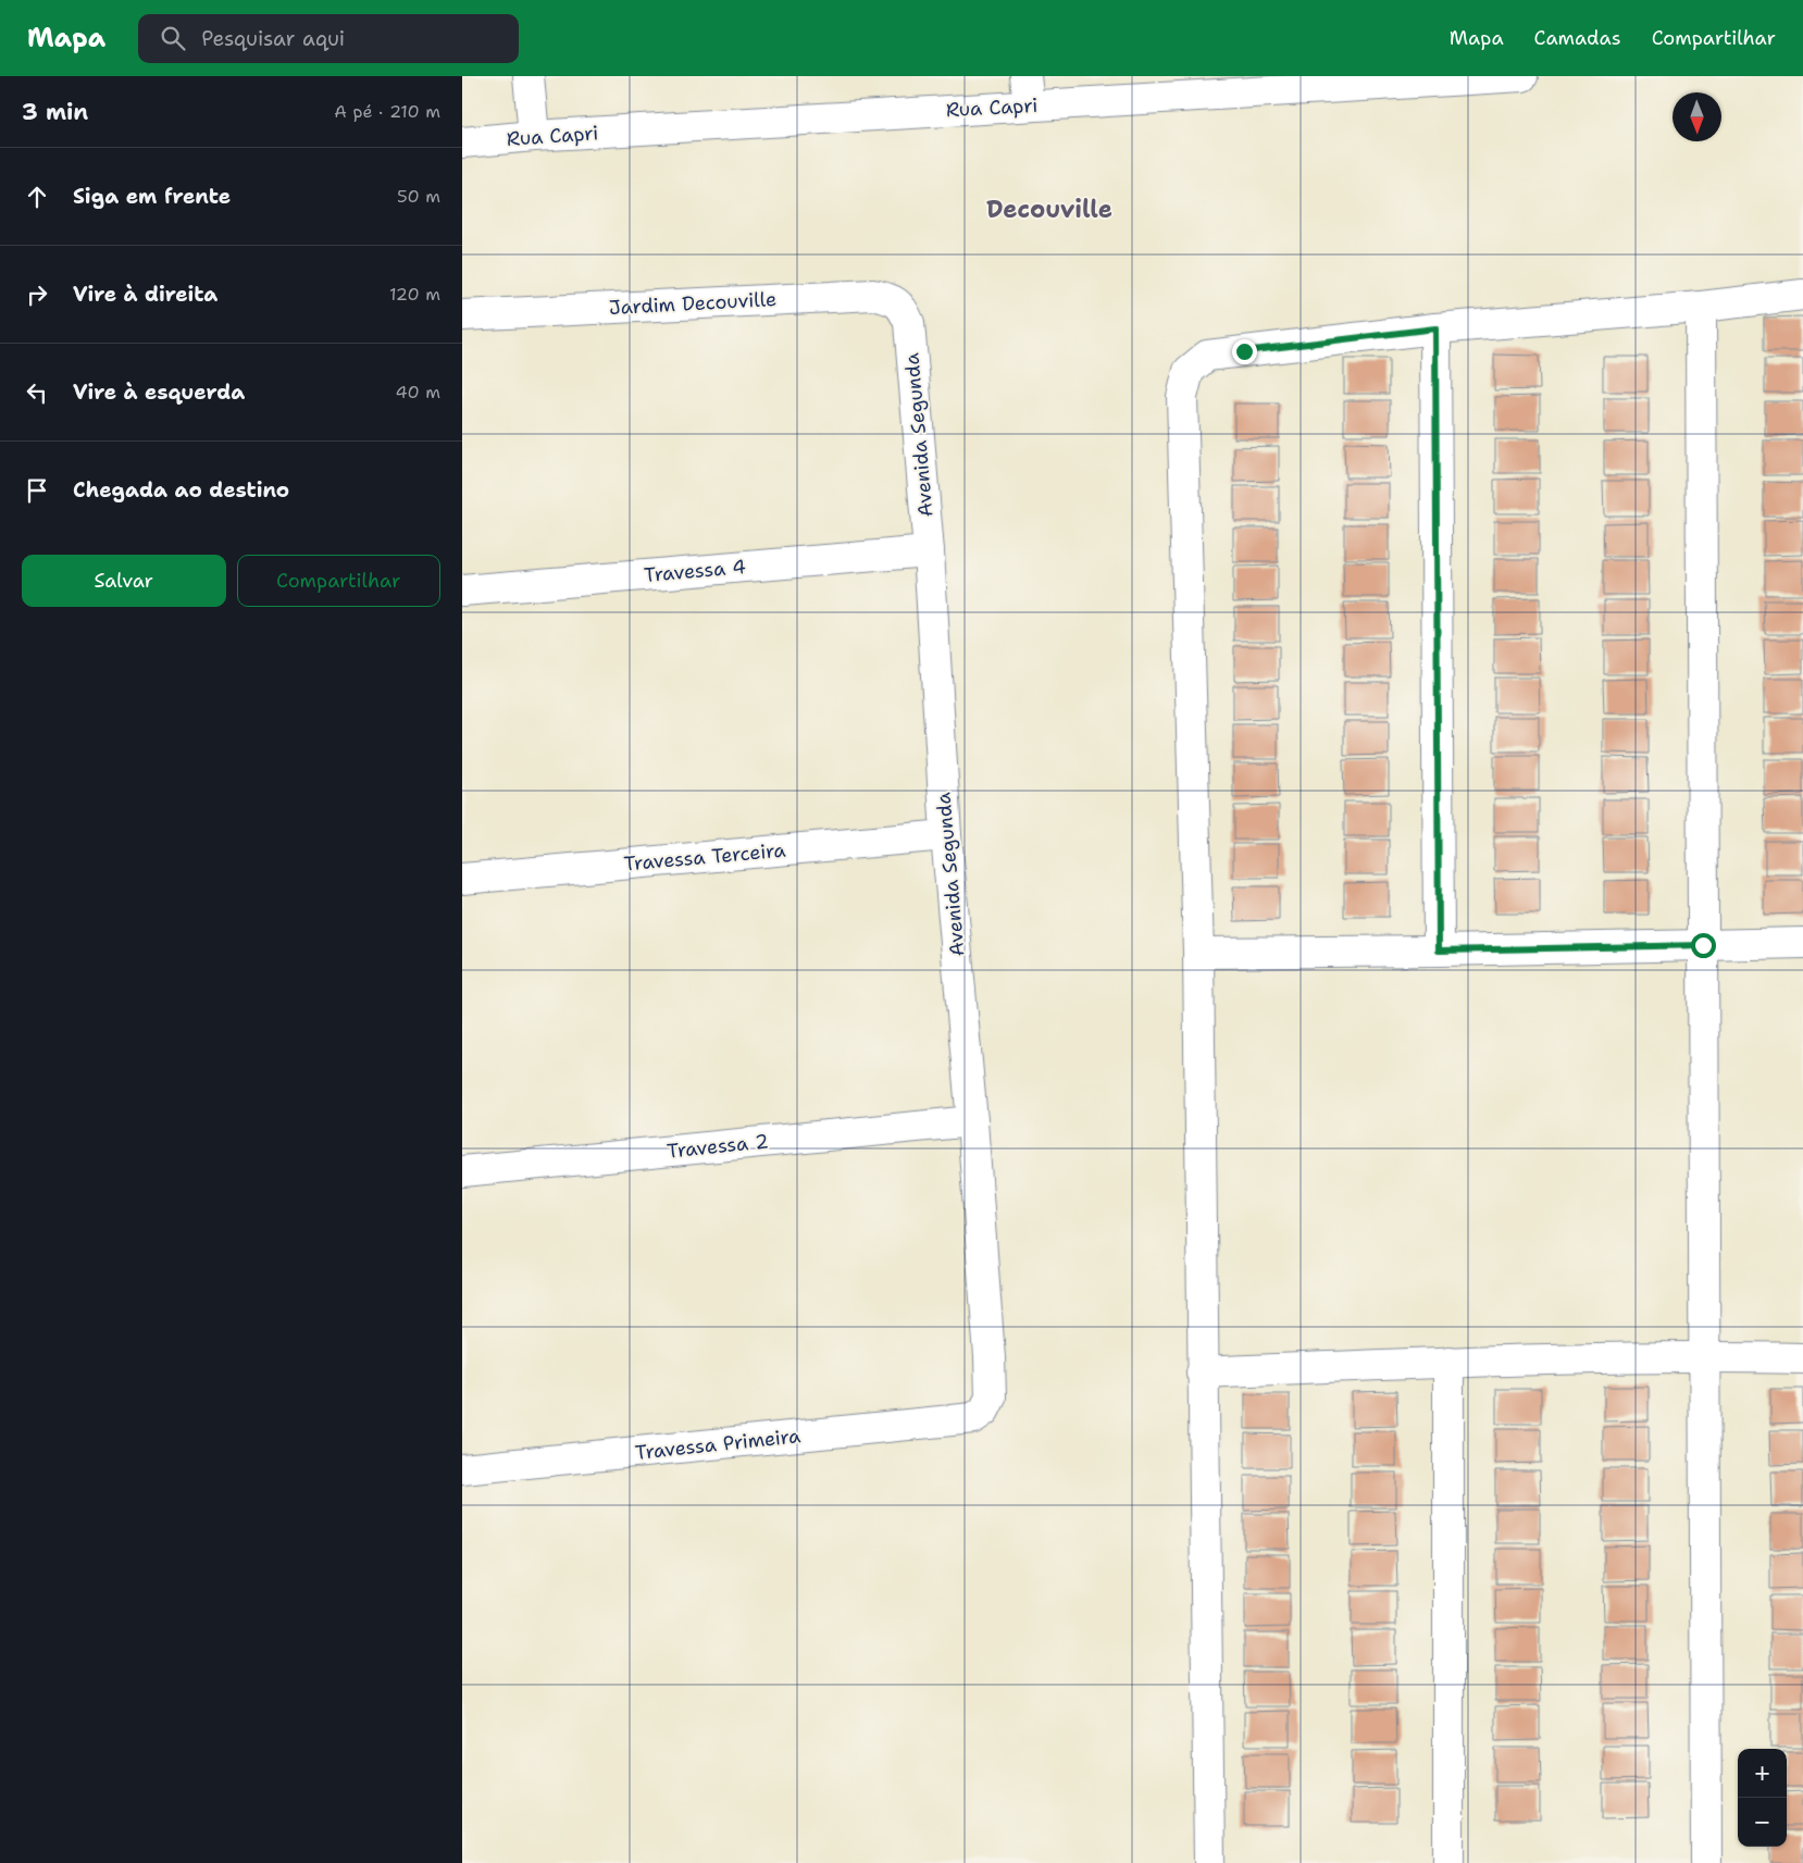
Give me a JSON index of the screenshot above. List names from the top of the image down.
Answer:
{
  "streets": {
    "street": [
      "Rua Capri",
      "Jardim Decouville",
      "Avenida Segunda",
      "Travessa 4",
      "Travessa Terceira",
      "Travessa 2",
      "Travessa Primeira"
    ]
  },
  "crossings": [
    ["Jardim Decouville", "Avenida Segunda"],
    ["Avenida Segunda", "Travessa 4"],
    ["Avenida Segunda", "Travessa Terceira"],
    ["Avenida Segunda", "Travessa 2"],
    ["Avenida Segunda", "Travessa Primeira"]
  ],
  "districts": ["Decouville"],
  "north": "bottom",
  "page": {
    "header": "Mapa",
    "search": "Pesquisar aqui",
    "nav": ["Mapa", "Camadas", "Compartilhar"],
    "heading": ["3 min", "A pé · 210 m"],
    "list": [
      ["Siga em frente", "50 m"],
      ["Vire à direita", "120 m"],
      ["Vire à esquerda", "40 m"],
      "Chegada ao destino"
    ],
    "buttons": ["Salvar", "Compartilhar"],
    "map_buttons": ["+", "−"]
  }
}
